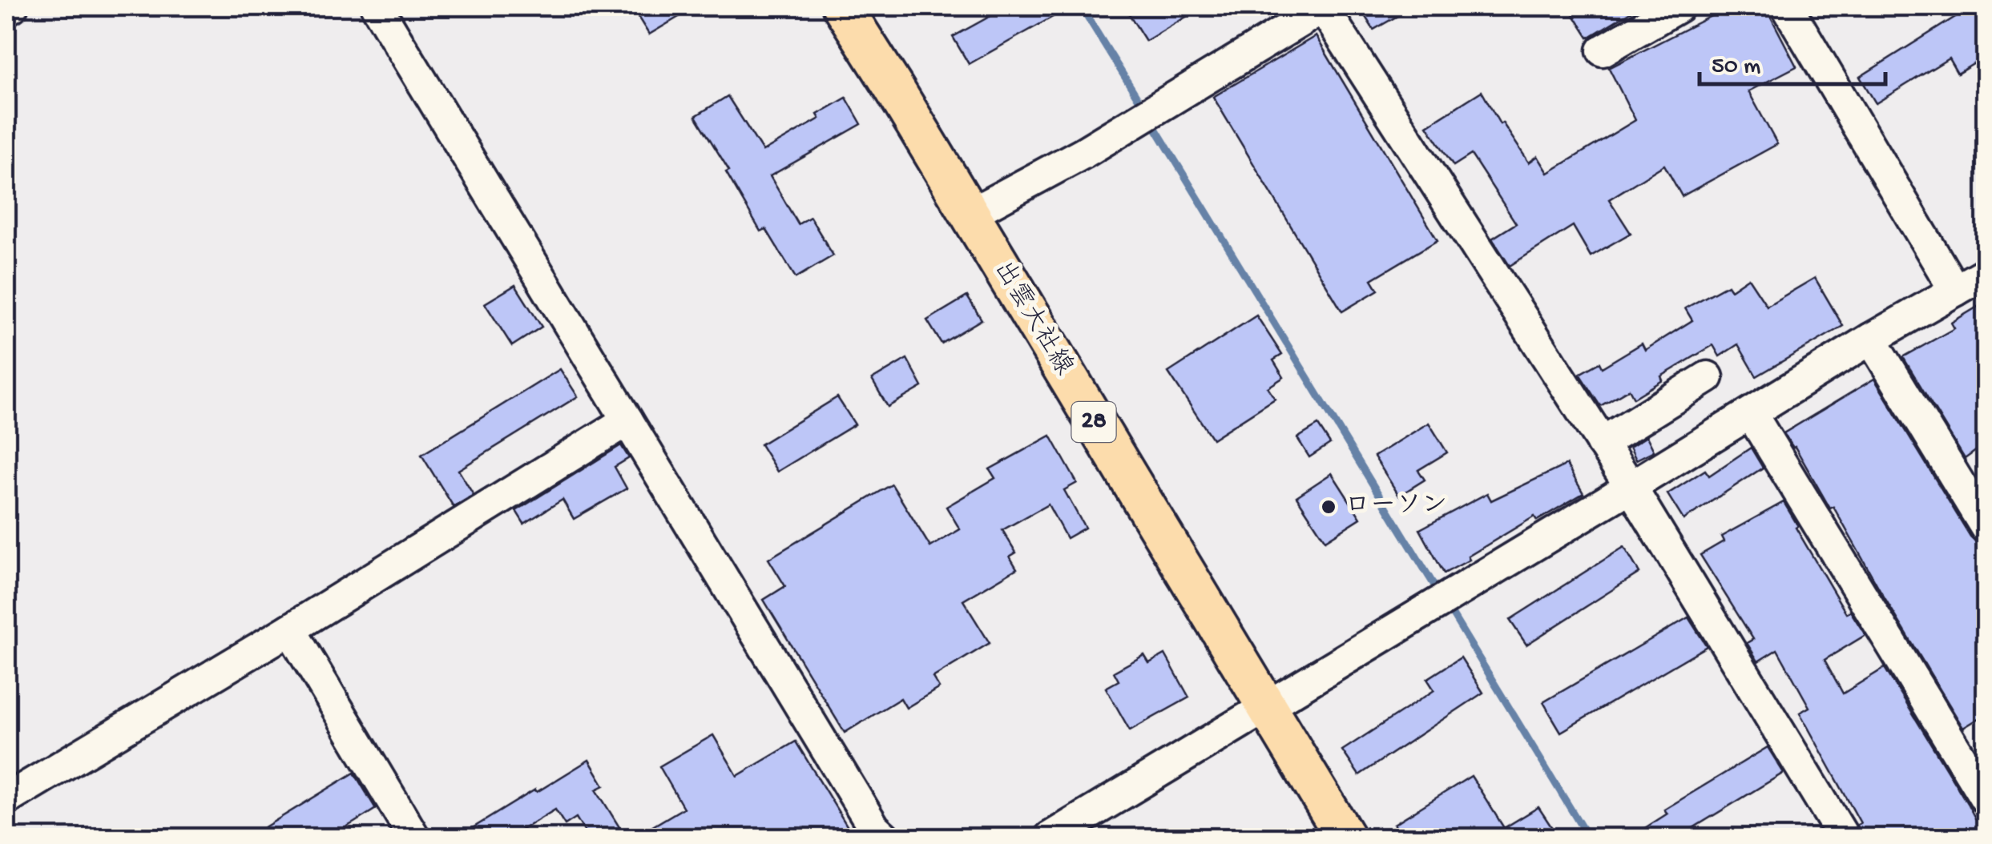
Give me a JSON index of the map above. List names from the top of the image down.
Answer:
{
  "streets": {
    "main road": ["出雲大社線", "28"]
  },
  "places": ["ローソン"],
  "scale_bar": "50 m"
}
